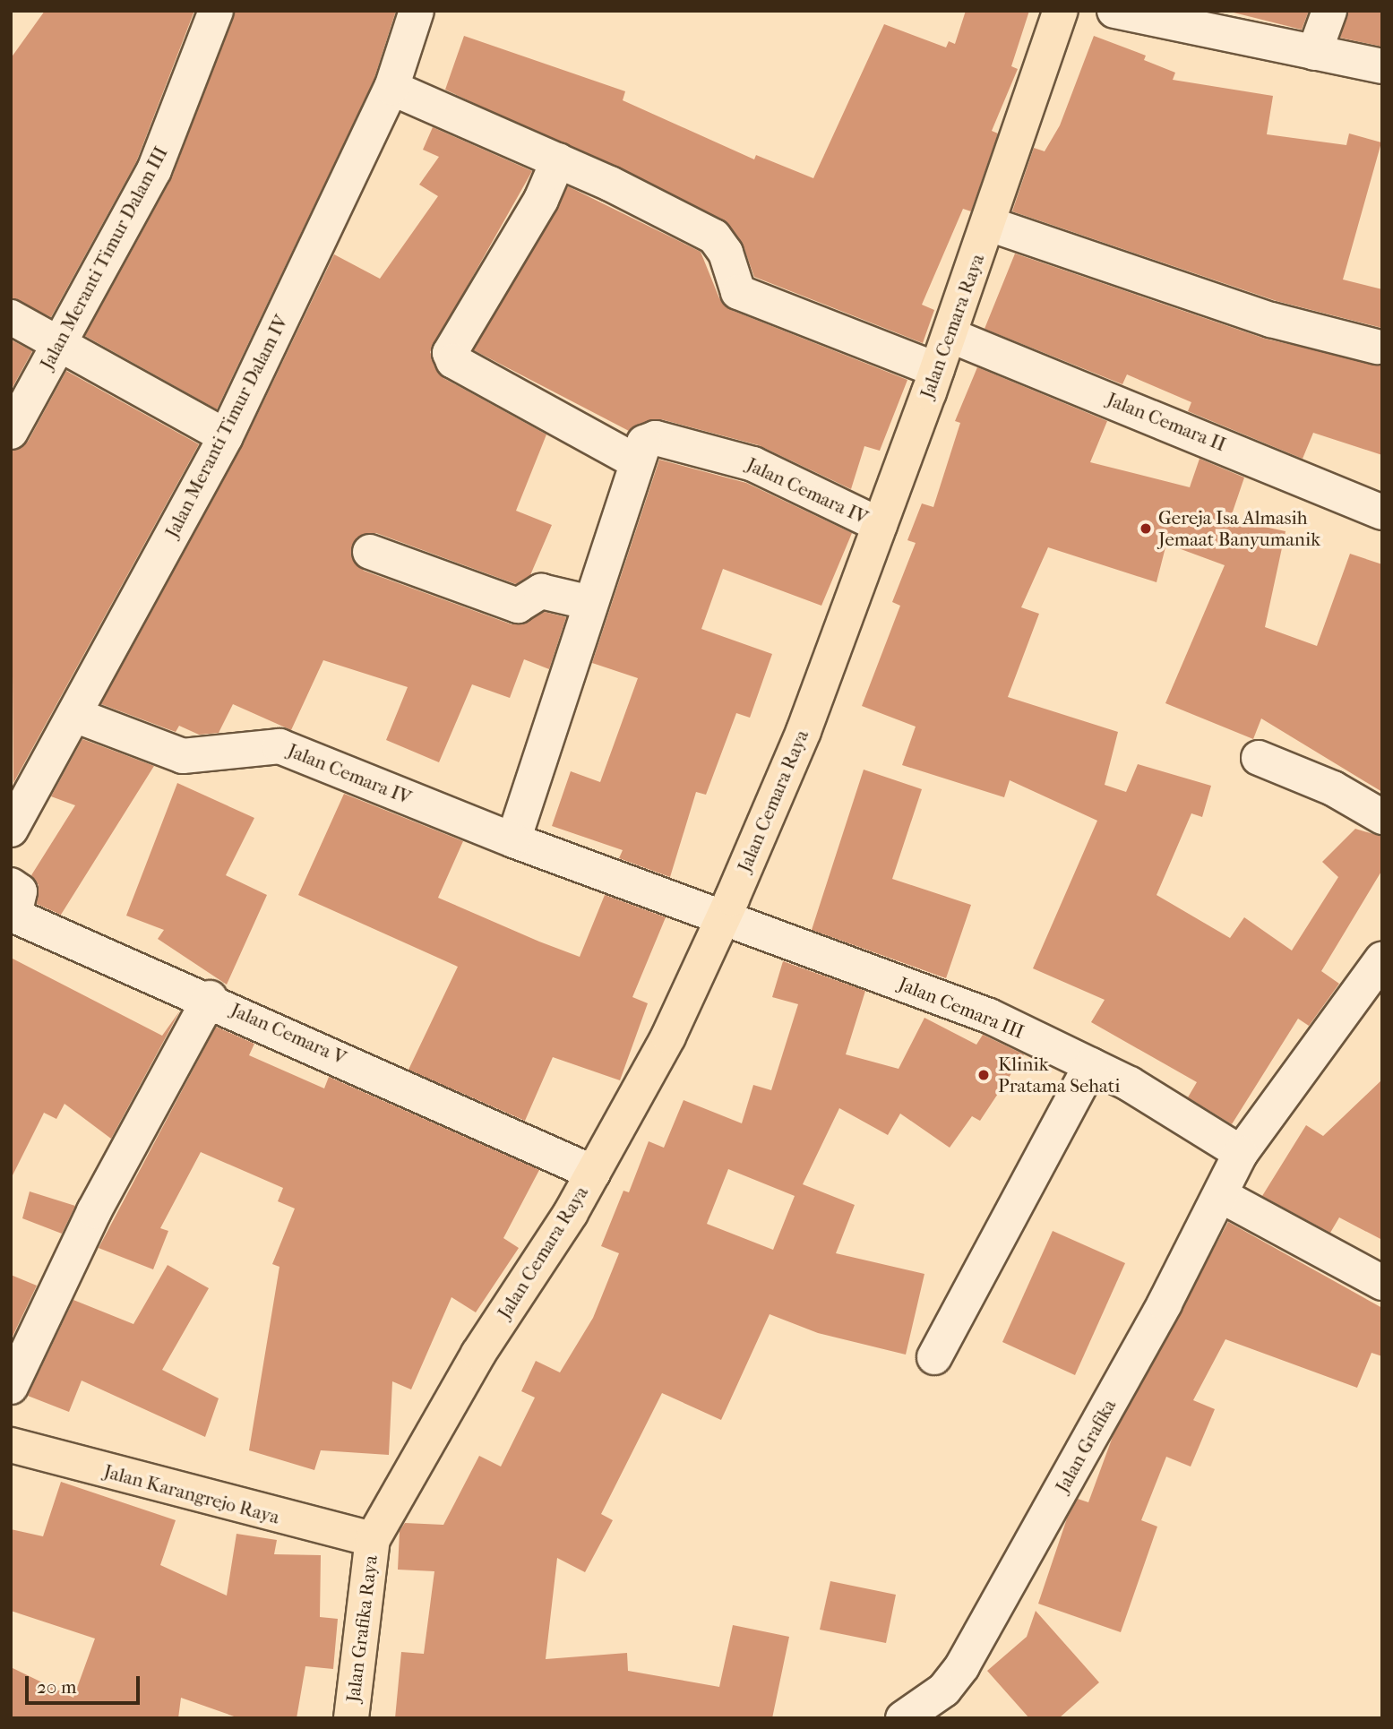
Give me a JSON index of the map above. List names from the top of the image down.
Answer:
{
  "streets": {
    "main road": ["Jalan Cemara Raya", "Jalan Karangrejo Raya", "Jalan Grafika Raya"],
    "street": [
      "Jalan Meranti Timur Dalam III",
      "Jalan Cemara II",
      "Jalan Meranti Timur Dalam IV",
      "Jalan Cemara IV",
      "Jalan Cemara III",
      "Jalan Cemara V",
      "Jalan Grafika"
    ]
  },
  "crossings": [
    ["Jalan Cemara Raya", "Jalan Cemara II"],
    ["Jalan Cemara Raya", "Jalan Cemara IV"],
    ["Jalan Cemara Raya", "Jalan Cemara III"],
    ["Jalan Cemara Raya", "Jalan Cemara V"],
    ["Jalan Cemara Raya", "Jalan Karangrejo Raya"],
    ["Jalan Cemara Raya", "Jalan Grafika Raya"],
    ["Jalan Meranti Timur Dalam IV", "Jalan Cemara IV"],
    ["Jalan Cemara IV", "Jalan Cemara III"],
    ["Jalan Cemara III", "Jalan Grafika"],
    ["Jalan Karangrejo Raya", "Jalan Grafika Raya"]
  ],
  "places": ["Gereja Isa Almasih Jemaat Banyumanik", "Klinik Pratama Sehati"],
  "scale_bar": "20 m"
}
